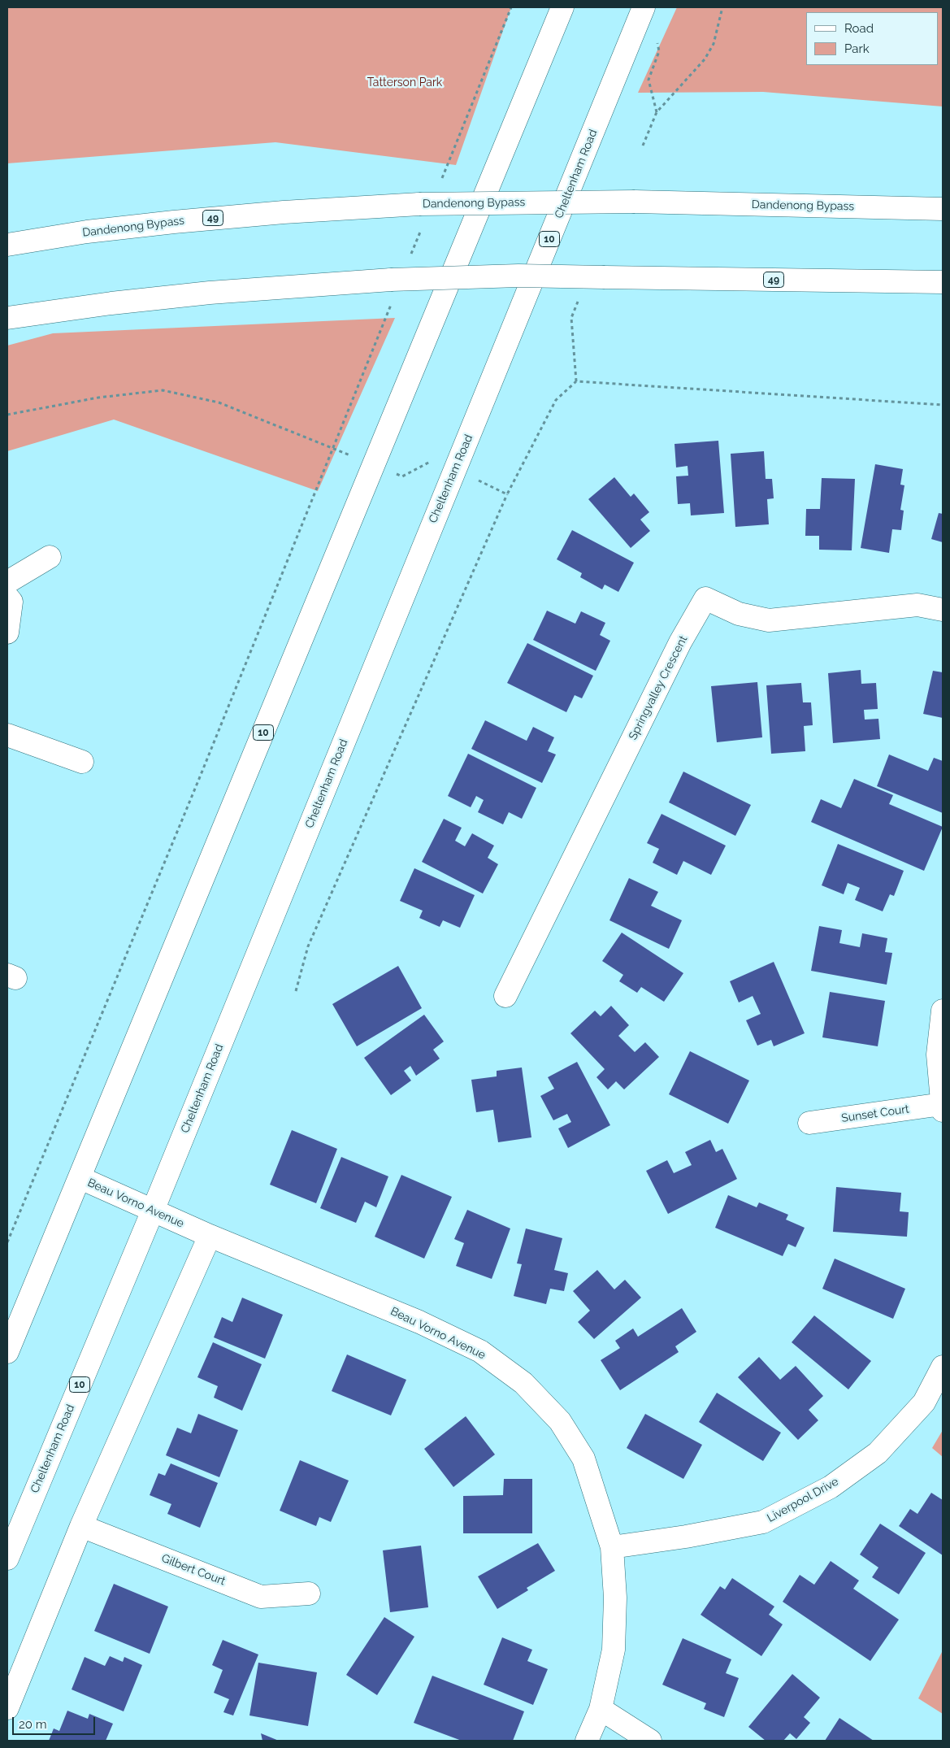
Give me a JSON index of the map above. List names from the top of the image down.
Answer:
{
  "streets": {
    "main road": [
      "Cheltenham Road",
      "Dandenong Bypass",
      "49",
      "10",
      "Springvalley Crescent",
      "Sunset Court",
      "Beau Vorno Avenue",
      "Liverpool Drive",
      "Gilbert Court"
    ]
  },
  "crossings": [
    ["Cheltenham Road", "Beau Vorno Avenue"],
    ["10", "Beau Vorno Avenue"],
    ["Beau Vorno Avenue", "Liverpool Drive"]
  ],
  "parks": ["Tatterson Park"],
  "legend": ["Road", "Park"],
  "scale_bar": "20 m"
}
